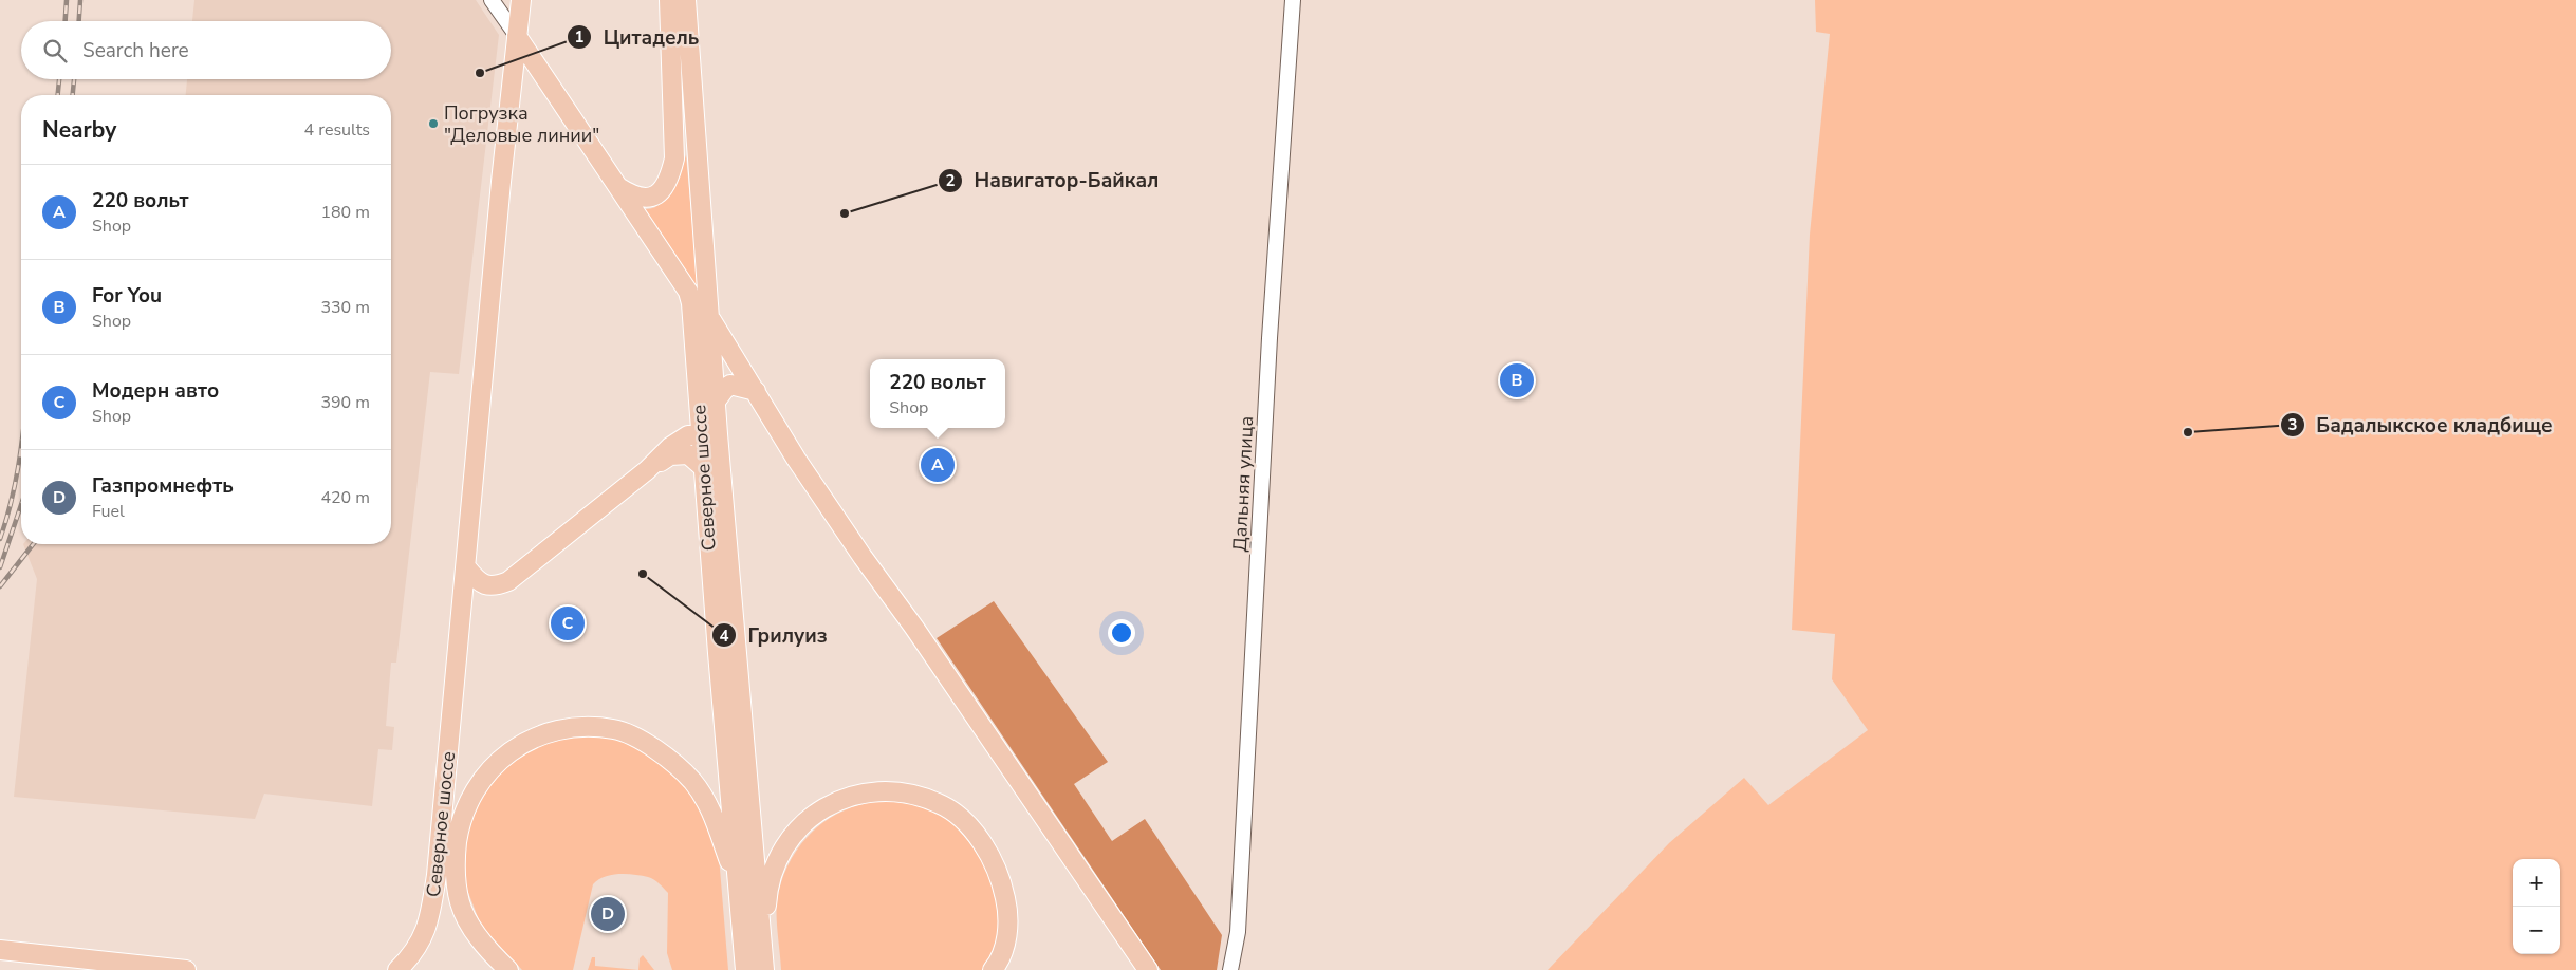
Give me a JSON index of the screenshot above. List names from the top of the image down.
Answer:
{
  "streets": {
    "main road": ["Северное шоссе"],
    "street": ["Дальняя улица"]
  },
  "places": [
    "Цитадель",
    "Погрузка \"Деловые линии\"",
    "Навигатор-Байкал",
    "Бадалыкское кладбище",
    "Грилуиз"
  ],
  "page": {
    "search": "Search here",
    "heading": ["Nearby", "4 results"],
    "list": [
      {
        "mark": "A",
        "name": "220 вольт",
        "note": "Shop",
        "value": "180 m"
      },
      {
        "mark": "B",
        "name": "For You",
        "note": "Shop",
        "value": "330 m"
      },
      {
        "mark": "C",
        "name": "Модерн авто",
        "note": "Shop",
        "value": "390 m"
      },
      {
        "mark": "D",
        "name": "Газпромнефть",
        "note": "Fuel",
        "value": "420 m"
      }
    ],
    "popup": ["220 вольт", "Shop"],
    "pins": [
      "B",
      "A",
      "C",
      "D"
    ],
    "map_buttons": ["+", "−"]
  }
}
